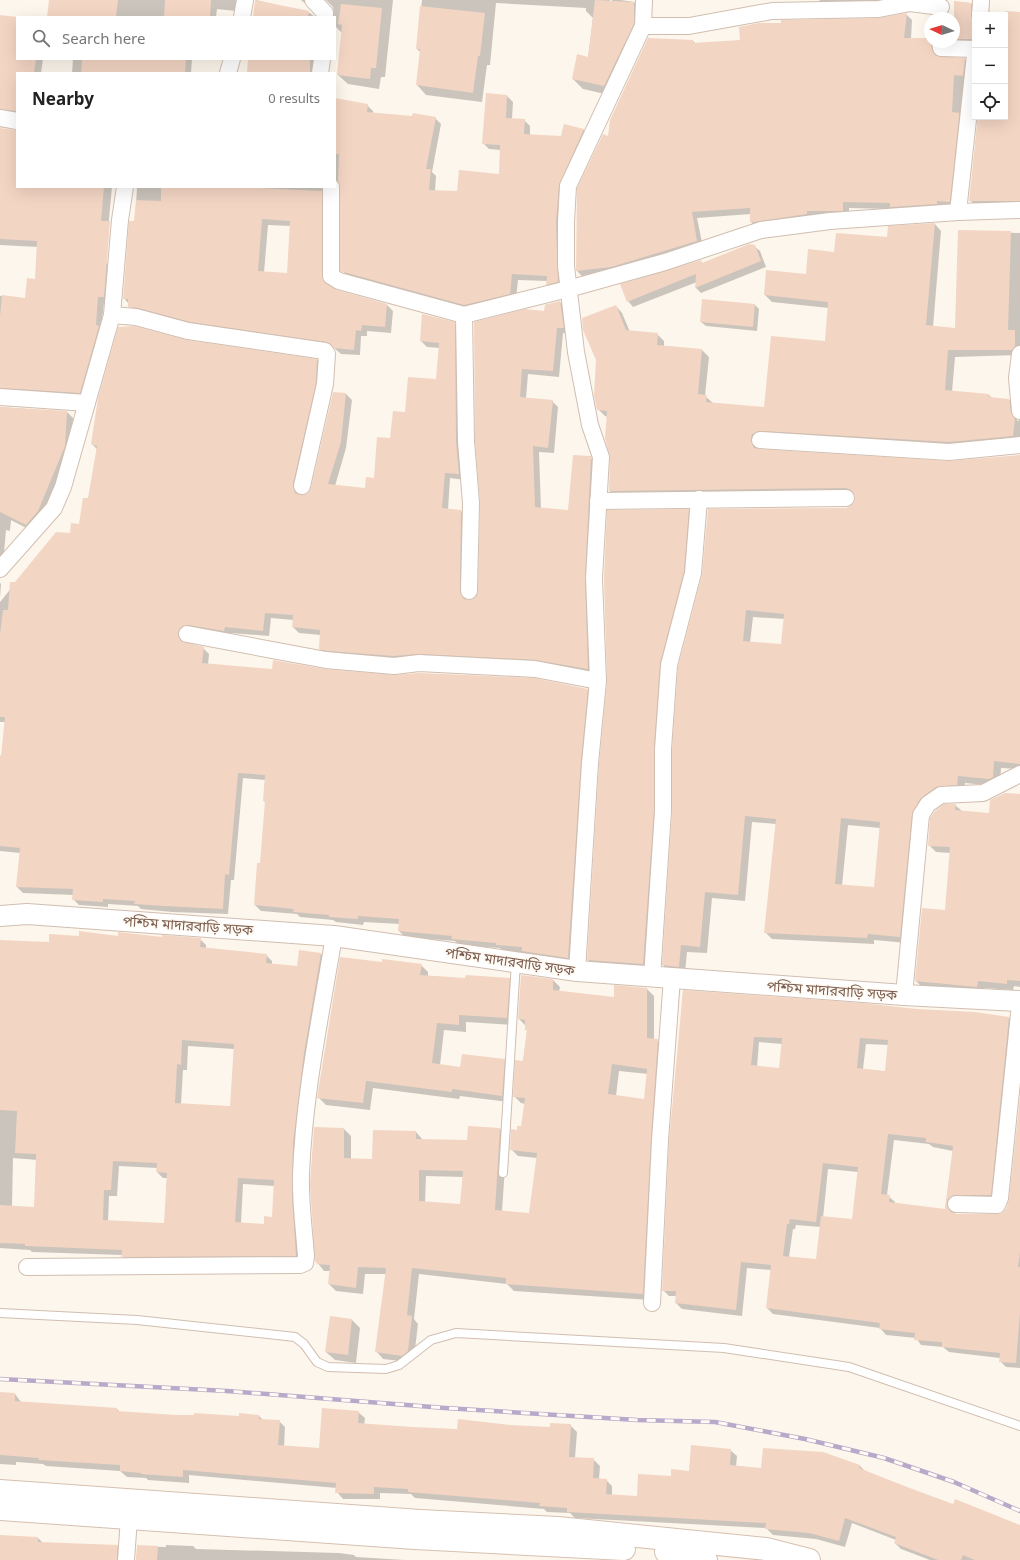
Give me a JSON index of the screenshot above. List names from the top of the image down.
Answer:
{
  "streets": {
    "street": ["পশ্চিম মাদারবাড়ি সড়ক"]
  },
  "north": "left",
  "page": {
    "map_buttons": ["+", "−"],
    "search": "Search here",
    "heading": ["Nearby", "0 results"]
  }
}
